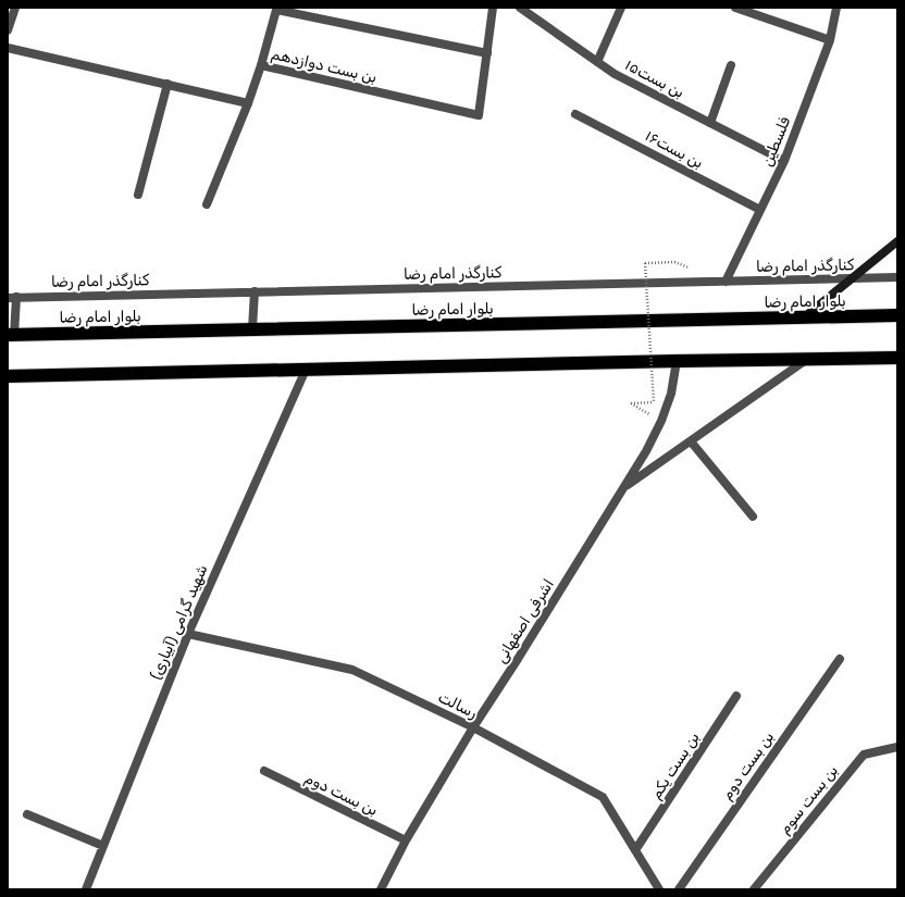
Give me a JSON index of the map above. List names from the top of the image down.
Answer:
{
  "streets": {
    "highway": ["بلوار امام رضا"],
    "street": [
      "بن بست دوازدهم",
      "بن بست۱۵",
      "فلسطین",
      "بن بست۱۶",
      "کنارگذر امام رضا",
      "اشرفی اصفهانی",
      "شهید گرامی (آبیاری)",
      "رسالت",
      "بن بست یکم",
      "بن بست دوم",
      "بن بست سوم"
    ]
  },
  "crossings": [
    ["بن بست۱۵", "فلسطین"],
    ["فلسطین", "بن بست۱۶"],
    ["فلسطین", "کنارگذر امام رضا"],
    ["اشرفی اصفهانی", "رسالت"],
    ["اشرفی اصفهانی", "بن بست دوم"],
    ["شهید گرامی (آبیاری)", "رسالت"],
    ["رسالت", "بن بست یکم"]
  ]
}
